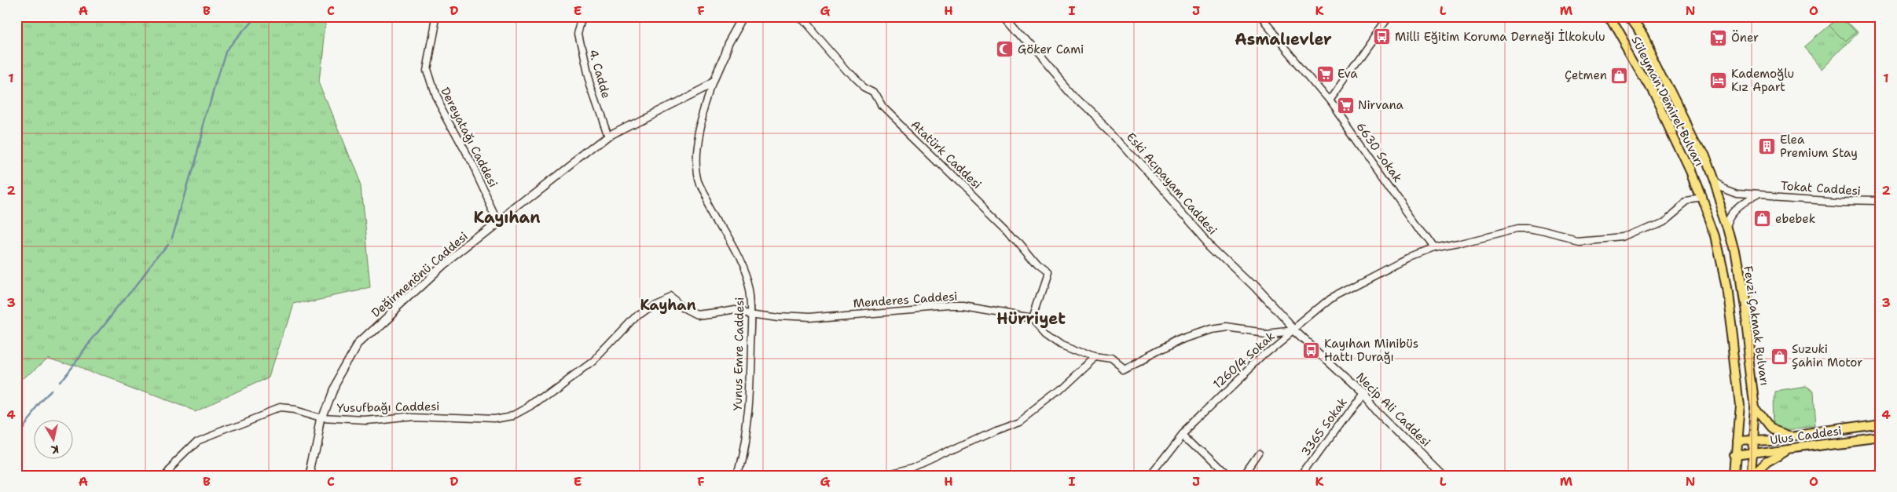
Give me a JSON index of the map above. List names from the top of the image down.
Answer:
{
  "streets": {
    "main road": [
      "Süleyman Demirel Bulvarı",
      "Eski Acıpayam Caddesi",
      "Değirmenönü Caddesi",
      "Fevzi Çakmak Bulvarı",
      "Necip Ali Caddesi",
      "Ulus Caddesi"
    ],
    "street": [
      "4. Cadde",
      "Dereyatağı Caddesi",
      "6630 Sokak",
      "Atatürk Caddesi",
      "Tokat Caddesi",
      "Menderes Caddesi",
      "Yunus Emre Caddesi",
      "1260/4 Sokak",
      "Yusufbağı Caddesi",
      "3365 Sokak"
    ]
  },
  "crossings": [
    ["4. Cadde", "Değirmenönü Caddesi"],
    ["Süleyman Demirel Bulvarı", "Tokat Caddesi"],
    ["Süleyman Demirel Bulvarı", "Fevzi Çakmak Bulvarı"],
    ["Süleyman Demirel Bulvarı", "1260/4 Sokak"],
    ["Dereyatağı Caddesi", "Değirmenönü Caddesi"],
    ["6630 Sokak", "1260/4 Sokak"],
    ["Atatürk Caddesi", "Menderes Caddesi"],
    ["Eski Acıpayam Caddesi", "1260/4 Sokak"],
    ["Eski Acıpayam Caddesi", "Necip Ali Caddesi"],
    ["Tokat Caddesi", "Fevzi Çakmak Bulvarı"],
    ["Değirmenönü Caddesi", "Yunus Emre Caddesi"],
    ["Değirmenönü Caddesi", "Yusufbağı Caddesi"],
    ["Menderes Caddesi", "Yunus Emre Caddesi"],
    ["Menderes Caddesi", "Yusufbağı Caddesi"],
    ["Fevzi Çakmak Bulvarı", "1260/4 Sokak"],
    ["Fevzi Çakmak Bulvarı", "Ulus Caddesi"],
    ["Yunus Emre Caddesi", "Yusufbağı Caddesi"],
    ["Necip Ali Caddesi", "3365 Sokak"]
  ],
  "districts": [
    "Asmalıevler",
    "Kayıhan",
    "Kayhan",
    "Hürriyet"
  ],
  "places": {
    "bus stop": ["Milli Eğitim Koruma Derneği İlkokulu", "Kayıhan Minibüs Hattı Durağı"],
    "supermarket": ["Öner", "Eva", "Nirvana"],
    "mosque": ["Göker Cami"],
    "shop": ["Çetmen", "ebebek", "Suzuki Şahin Motor"],
    "hotel": ["Kademoğlu Kız Apart"],
    "building": ["Elea Premium Stay"]
  },
  "north": "bottom",
  "grid": {
    "columns": [
      "A",
      "B",
      "C",
      "D",
      "E",
      "F",
      "G",
      "H",
      "I",
      "J",
      "K",
      "L",
      "M",
      "N",
      "O"
    ],
    "rows": [
      "1",
      "2",
      "3",
      "4"
    ]
  }
}
